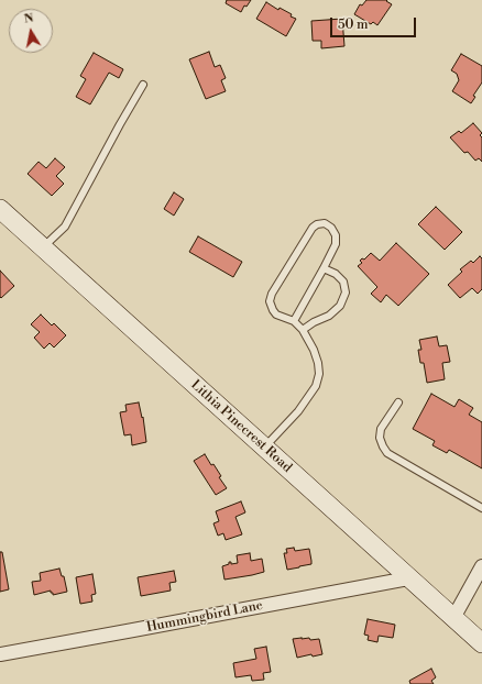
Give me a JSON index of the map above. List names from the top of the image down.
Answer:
{
  "streets": {
    "main road": ["Lithia Pinecrest Road"],
    "street": ["Hummingbird Lane"]
  },
  "crossings": [
    ["Lithia Pinecrest Road", "Hummingbird Lane"]
  ],
  "scale_bar": "50 m",
  "north": "top"
}
